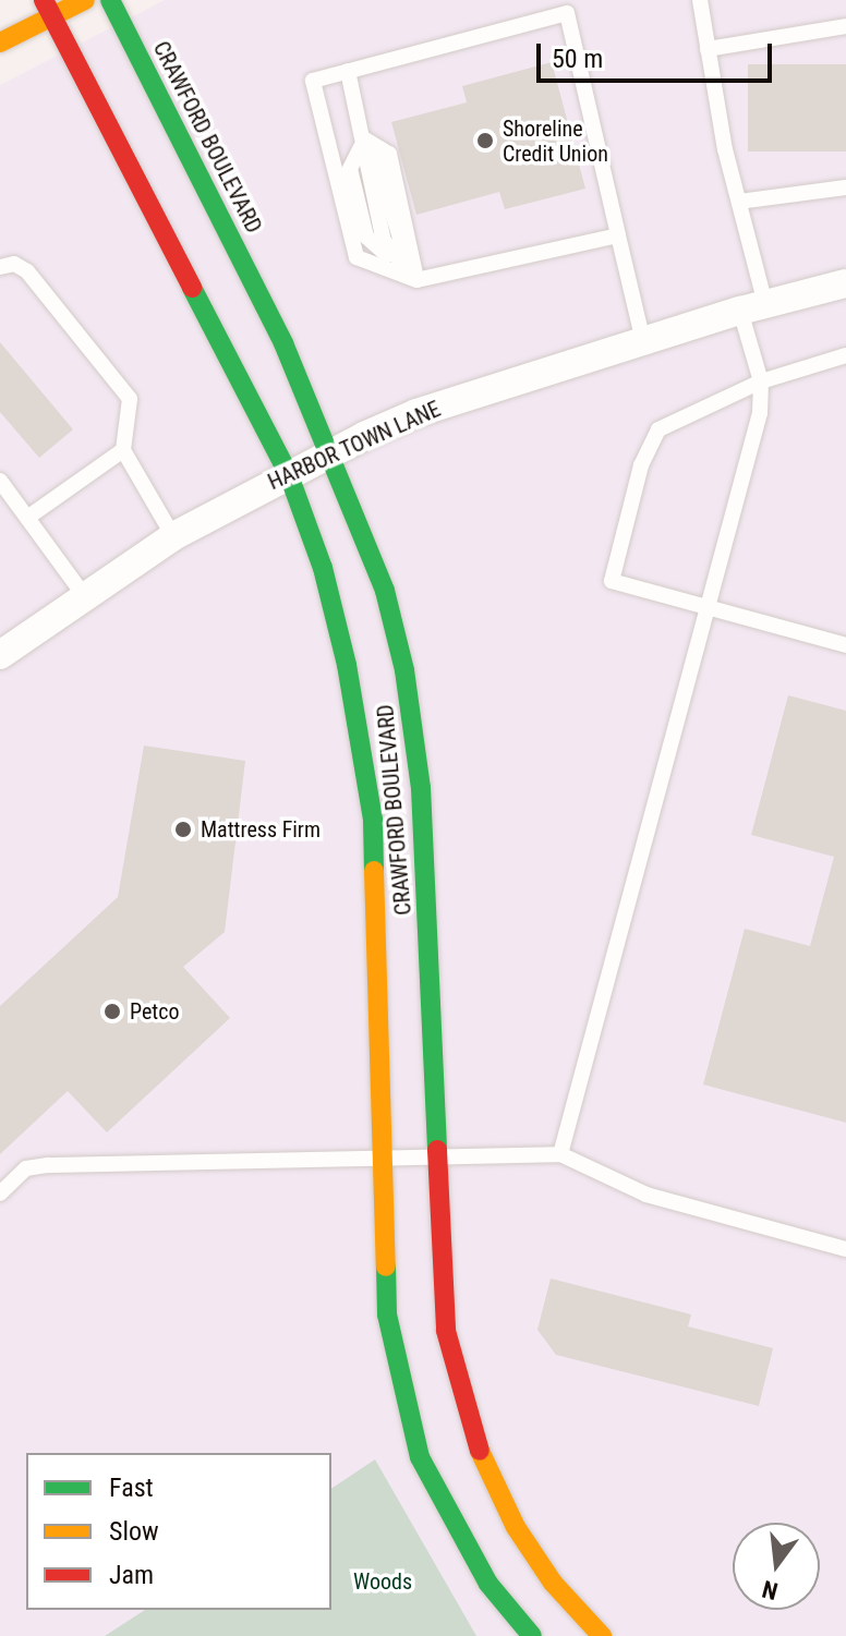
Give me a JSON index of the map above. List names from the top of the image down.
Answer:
{
  "streets": {
    "street": ["CRAWFORD BOULEVARD", "HARBOR TOWN LANE"]
  },
  "crossings": [
    ["CRAWFORD BOULEVARD", "HARBOR TOWN LANE"]
  ],
  "parks": ["Woods"],
  "places": ["Shoreline Credit Union", "Mattress Firm", "Petco"],
  "legend": ["Fast", "Slow", "Jam"],
  "scale_bar": "50 m",
  "north": "bottom"
}
